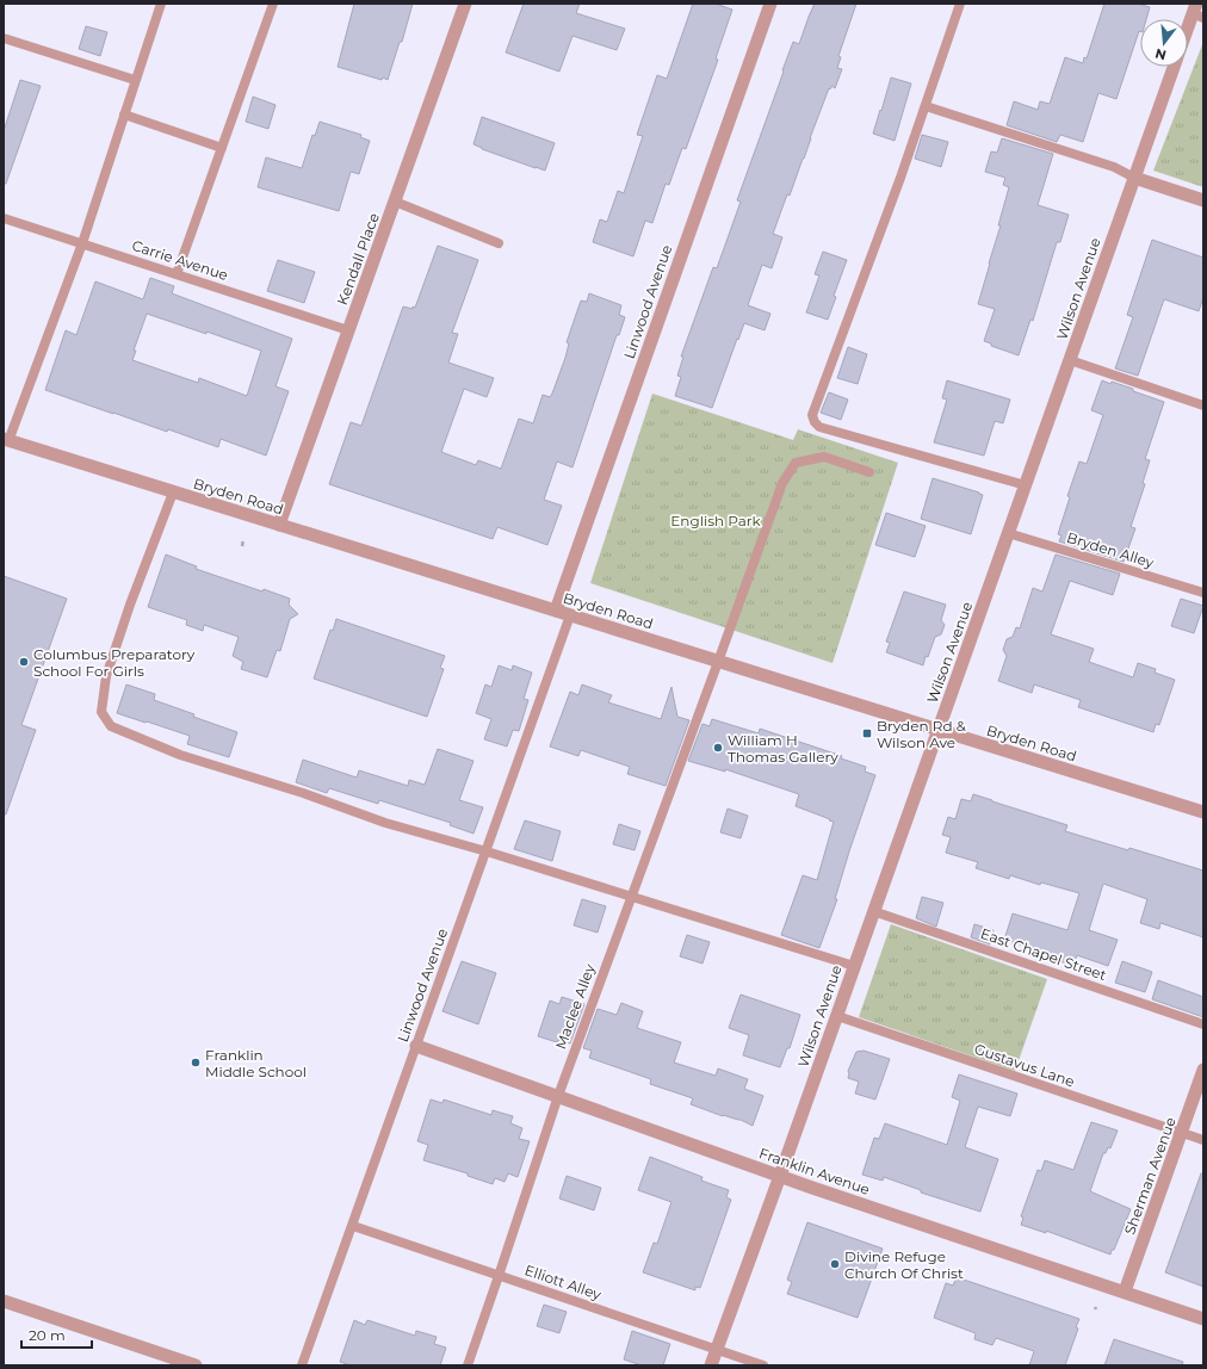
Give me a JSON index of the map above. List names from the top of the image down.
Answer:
{
  "streets": {
    "street": [
      "Kendall Place",
      "Wilson Avenue",
      "Linwood Avenue",
      "Bryden Road",
      "Franklin Avenue",
      "Sherman Avenue"
    ],
    "lane": [
      "Carrie Avenue",
      "Bryden Alley",
      "East Chapel Street",
      "Maclee Alley",
      "Gustavus Lane",
      "Elliott Alley"
    ]
  },
  "crossings": [
    ["Kendall Place", "Carrie Avenue"],
    ["Kendall Place", "Bryden Road"],
    ["Wilson Avenue", "Bryden Road"],
    ["Wilson Avenue", "Bryden Alley"],
    ["Wilson Avenue", "East Chapel Street"],
    ["Wilson Avenue", "Gustavus Lane"],
    ["Wilson Avenue", "Franklin Avenue"],
    ["Wilson Avenue", "Elliott Alley"],
    ["Linwood Avenue", "Bryden Road"],
    ["Linwood Avenue", "Franklin Avenue"],
    ["Linwood Avenue", "Elliott Alley"],
    ["Bryden Road", "Maclee Alley"],
    ["Maclee Alley", "Franklin Avenue"],
    ["Maclee Alley", "Elliott Alley"],
    ["Gustavus Lane", "Sherman Avenue"],
    ["Franklin Avenue", "Sherman Avenue"]
  ],
  "parks": ["English Park"],
  "places": {
    "other": [
      "Columbus Preparatory School For Girls",
      "William H Thomas Gallery",
      "Franklin Middle School",
      "Divine Refuge Church Of Christ"
    ],
    "transit": ["Bryden Rd & Wilson Ave"]
  },
  "scale_bar": "20 m",
  "north": "bottom"
}
